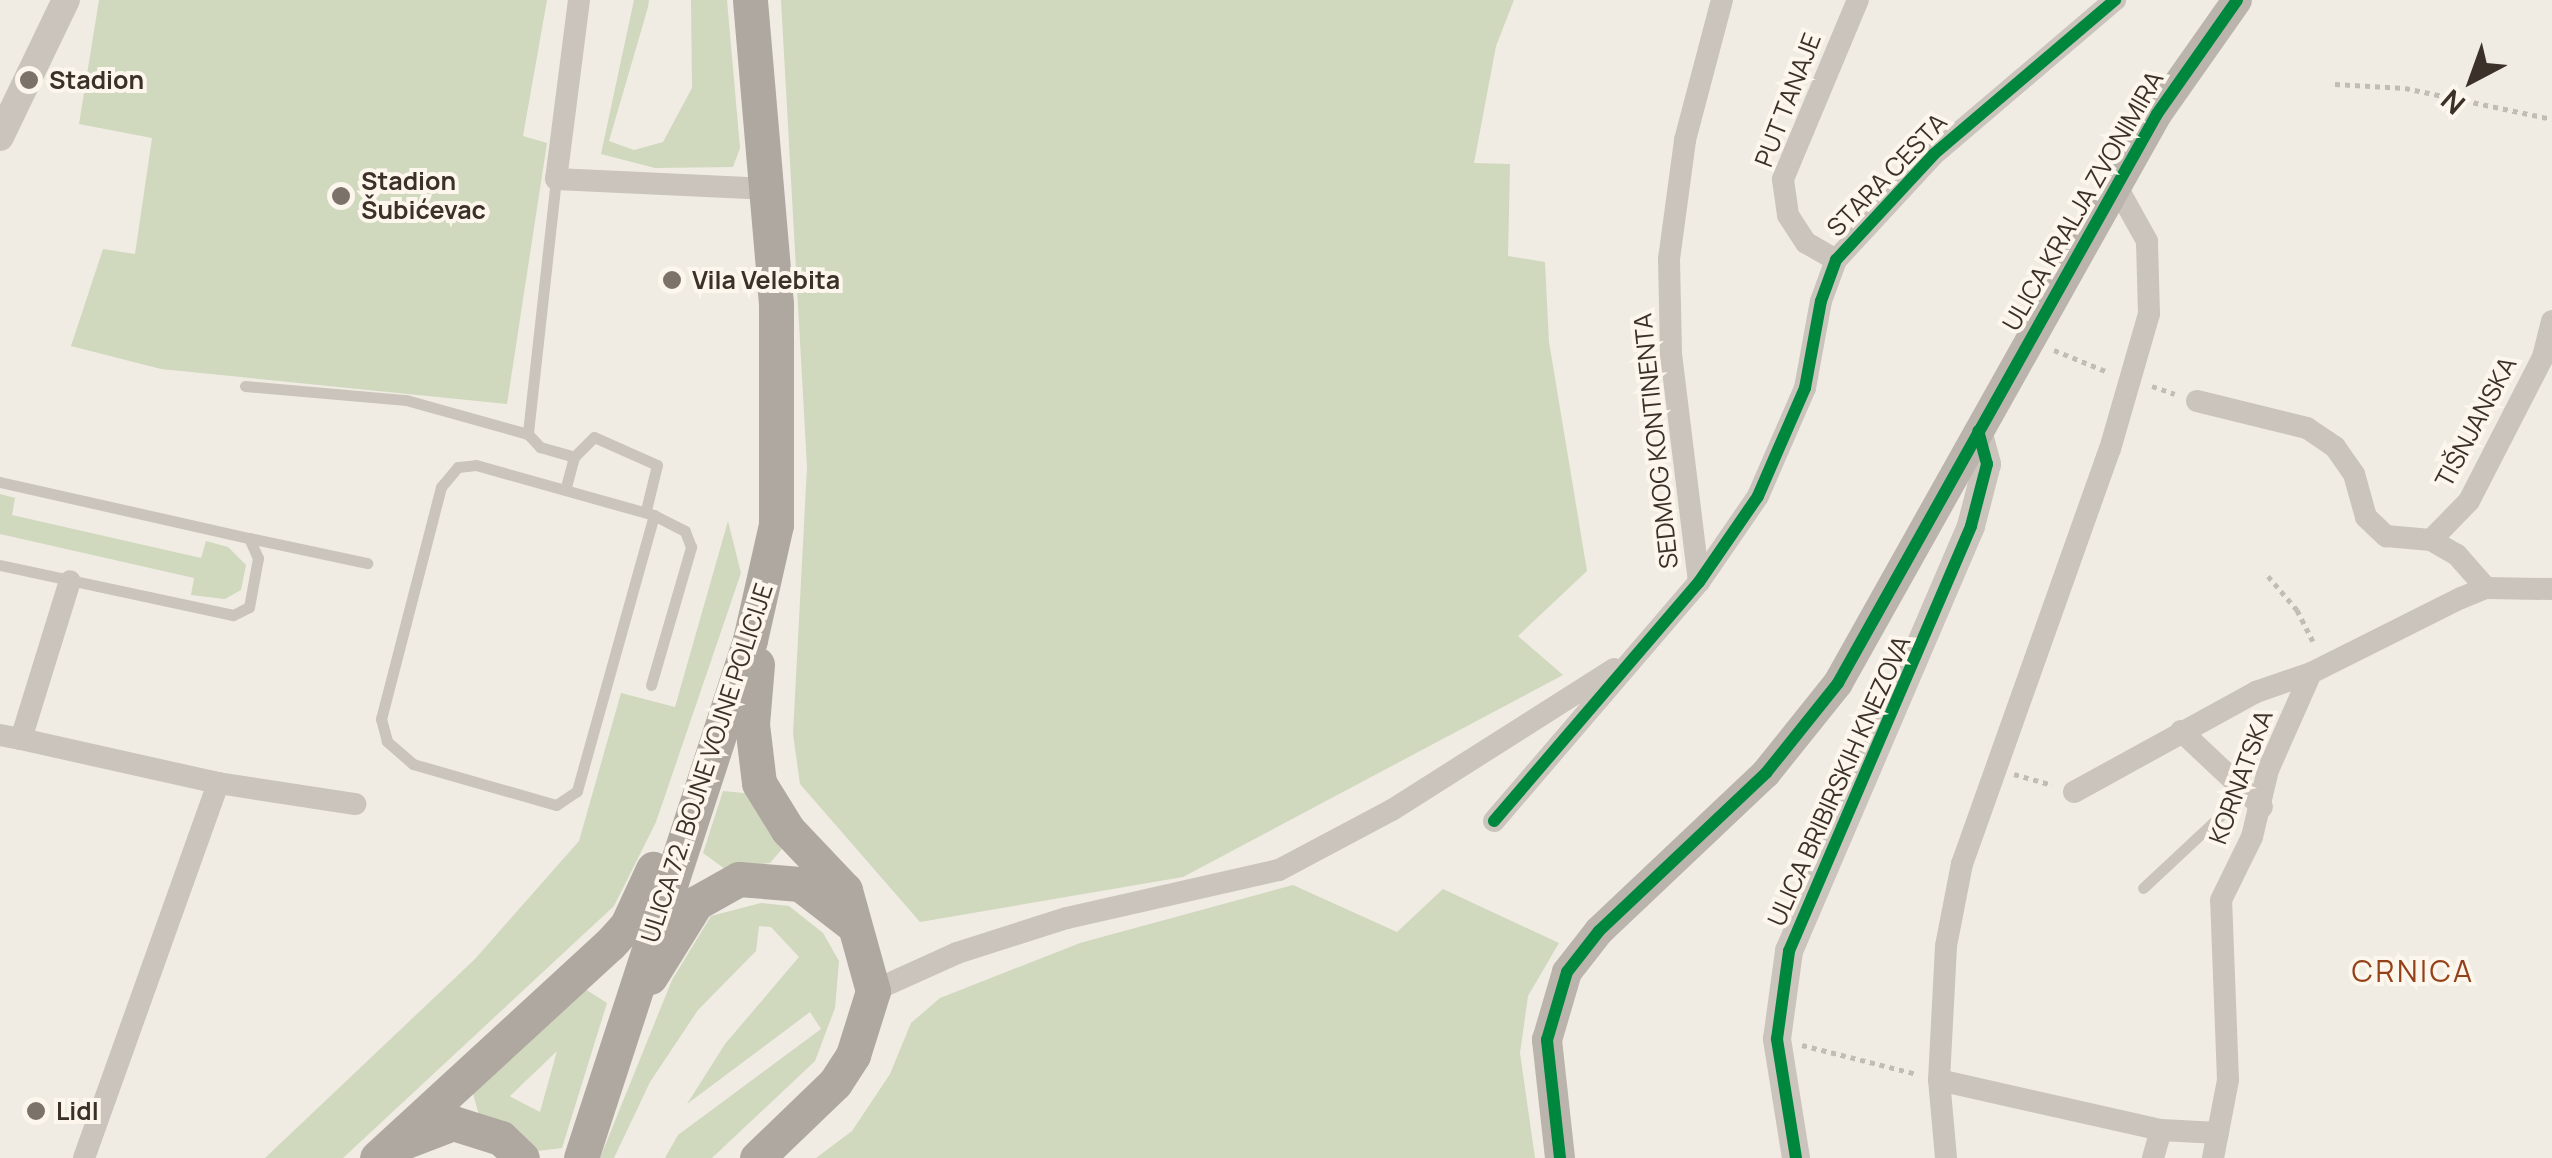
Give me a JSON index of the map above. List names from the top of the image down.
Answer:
{
  "streets": {
    "main road": ["ULICA KRALJA ZVONIMIRA", "ULICA 72. BOJNE VOJNE POLICIJE"],
    "street": [
      "PUT TANAJE",
      "STARA CESTA",
      "TIŠNJANSKA",
      "SEDMOG KONTINENTA",
      "KORNATSKA",
      "ULICA BRIBIRSKIH KNEZOVA"
    ]
  },
  "crossings": [
    ["PUT TANAJE", "STARA CESTA"],
    ["STARA CESTA", "SEDMOG KONTINENTA"],
    ["ULICA KRALJA ZVONIMIRA", "ULICA BRIBIRSKIH KNEZOVA"]
  ],
  "districts": ["CRNICA"],
  "places": [
    "Stadion",
    "Stadion Šubićevac",
    "Vila Velebita",
    "Lidl"
  ],
  "north": "bottom left"
}
